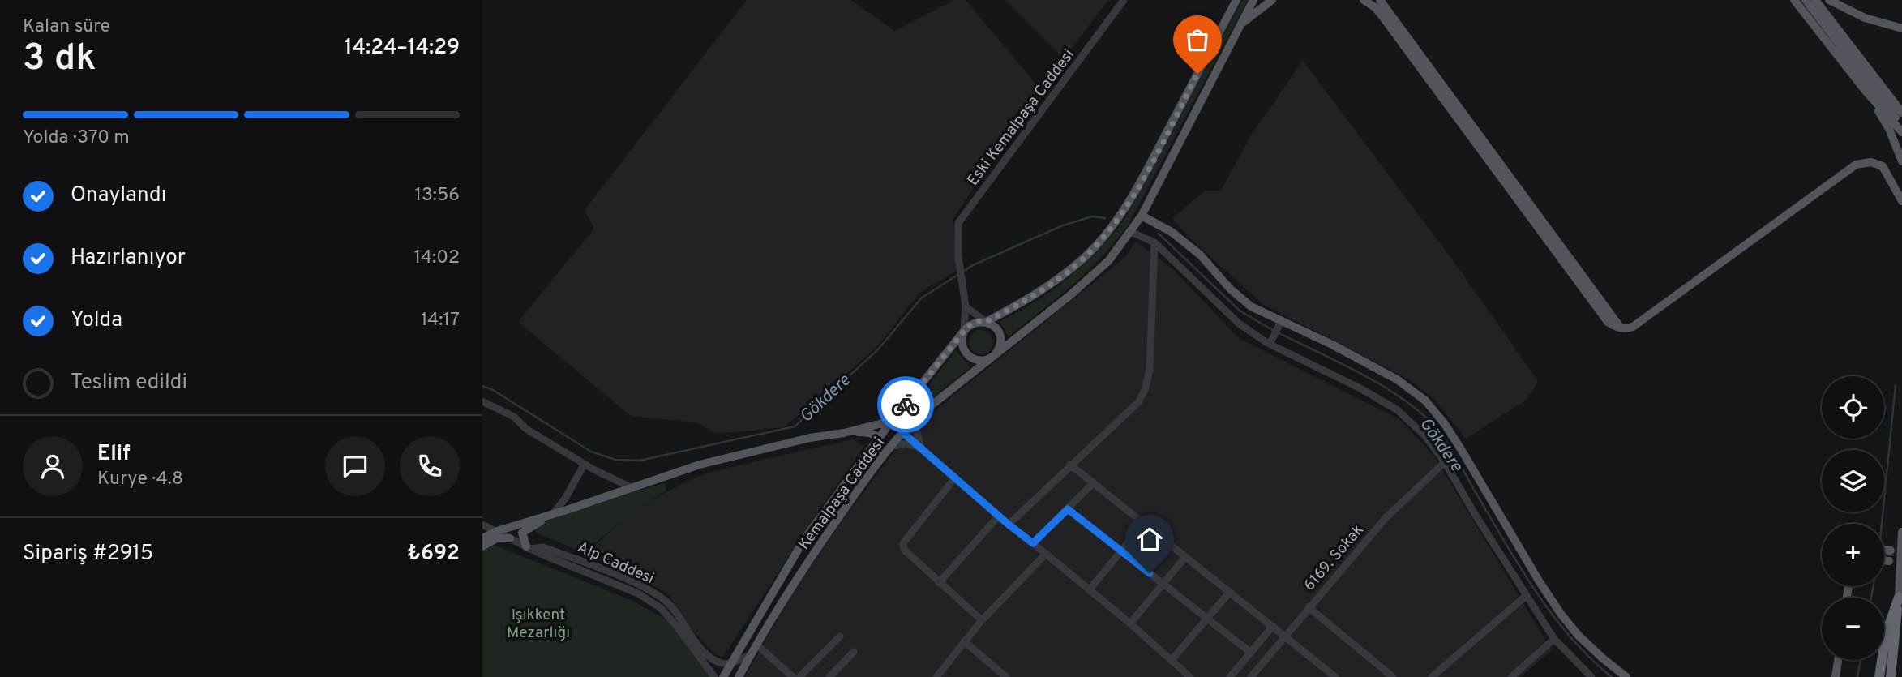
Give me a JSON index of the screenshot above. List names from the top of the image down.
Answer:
{
  "streets": {
    "main road": ["Kemalpaşa Caddesi"],
    "street": ["Eski Kemalpaşa Caddesi", "6169. Sokak", "Alp Caddesi"]
  },
  "crossings": [
    ["Eski Kemalpaşa Caddesi", "Kemalpaşa Caddesi"],
    ["Kemalpaşa Caddesi", "Alp Caddesi"]
  ],
  "water": ["Gökdere"],
  "parks": ["Işıkkent Mezarlığı"],
  "page": {
    "heading": ["3 dk", "Kalan süre", "14:24–14:29"],
    "panel": [
      "Elif",
      "Kurye · 4.8",
      "Sipariş #2915",
      "₺692"
    ],
    "bar": "Yolda · 370 m",
    "list": [
      ["Onaylandı", "13:56"],
      ["Hazırlanıyor", "14:02"],
      ["Yolda", "14:17"],
      "Teslim edildi"
    ],
    "map_buttons": ["+", "−"]
  }
}
